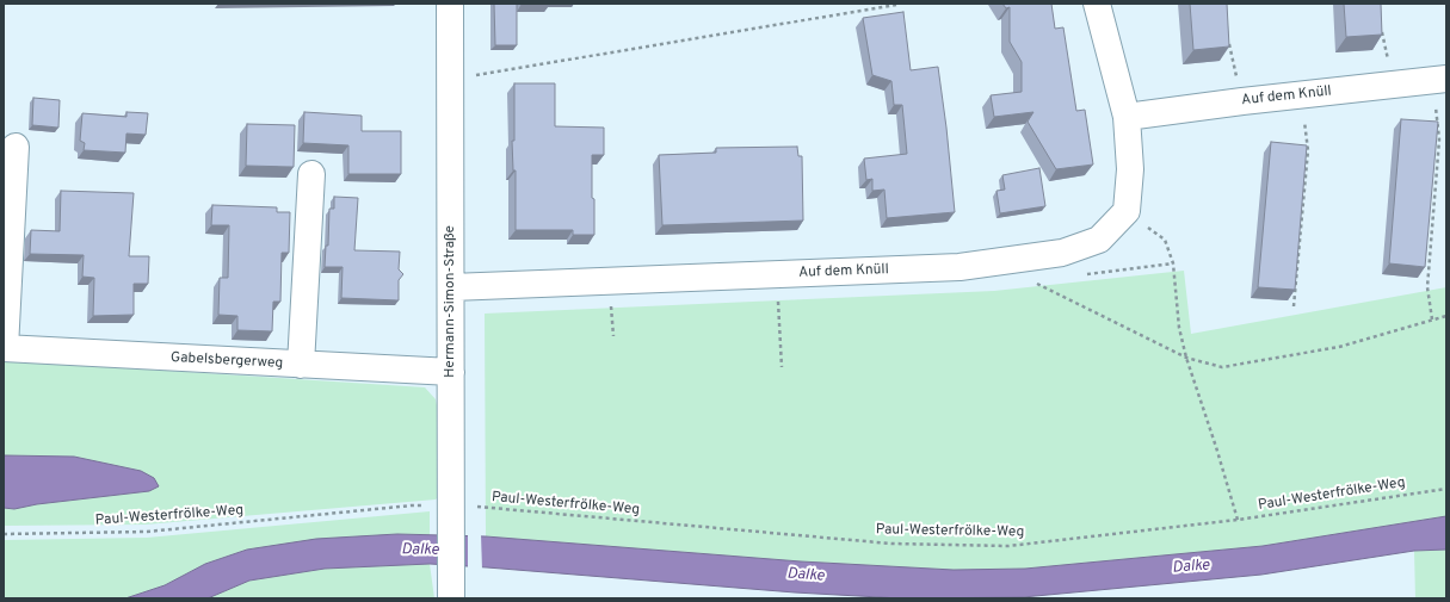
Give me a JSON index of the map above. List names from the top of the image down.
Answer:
{
  "streets": {
    "street": ["Auf dem Knüll", "Hermann-Simon-Straße", "Gabelsbergerweg"],
    "path": ["Paul-Westerfrölke-Weg"]
  },
  "crossings": [
    ["Auf dem Knüll", "Hermann-Simon-Straße"],
    ["Hermann-Simon-Straße", "Gabelsbergerweg"]
  ],
  "water": ["Dalke"]
}
